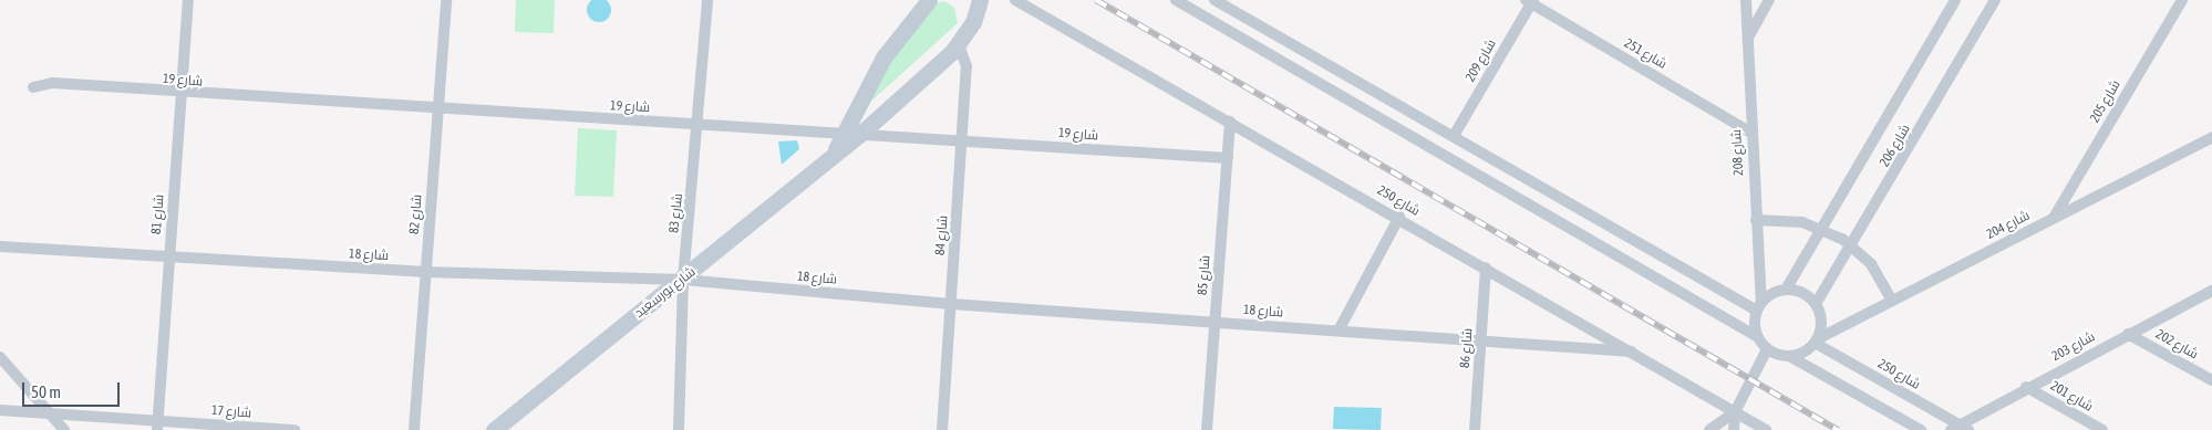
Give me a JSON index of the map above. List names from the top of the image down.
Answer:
{
  "streets": {
    "main road": ["شارع بورسعيد"],
    "street": [
      "شارع 251",
      "شارع 209",
      "شارع 19",
      "شارع 205",
      "شارع 206",
      "شارع 208",
      "شارع 250",
      "شارع 83",
      "شارع 81",
      "شارع 82",
      "شارع 204",
      "شارع 84",
      "شارع 18",
      "شارع 85",
      "شارع 202",
      "شارع 203",
      "شارع 86",
      "شارع 201",
      "شارع 17"
    ]
  },
  "crossings": [
    ["شارع 251", "شارع 209"],
    ["شارع 251", "شارع 208"],
    ["شارع 19", "شارع 83"],
    ["شارع 19", "شارع 81"],
    ["شارع 19", "شارع 82"],
    ["شارع 19", "شارع 84"],
    ["شارع 19", "شارع 85"],
    ["شارع 19", "شارع بورسعيد"],
    ["شارع 205", "شارع 204"],
    ["شارع 206", "شارع 208"],
    ["شارع 206", "شارع 250"],
    ["شارع 206", "شارع 204"],
    ["شارع 208", "شارع 250"],
    ["شارع 208", "شارع 204"],
    ["شارع 250", "شارع 204"],
    ["شارع 250", "شارع 18"],
    ["شارع 250", "شارع 85"],
    ["شارع 250", "شارع 203"],
    ["شارع 250", "شارع 86"],
    ["شارع 83", "شارع 18"],
    ["شارع 83", "شارع بورسعيد"],
    ["شارع 81", "شارع 18"],
    ["شارع 81", "شارع 17"],
    ["شارع 82", "شارع 18"],
    ["شارع 84", "شارع 18"],
    ["شارع 84", "شارع بورسعيد"],
    ["شارع 18", "شارع 85"],
    ["شارع 18", "شارع بورسعيد"],
    ["شارع 18", "شارع 86"],
    ["شارع 202", "شارع 203"],
    ["شارع 203", "شارع 201"]
  ],
  "scale_bar": "50 m"
}
